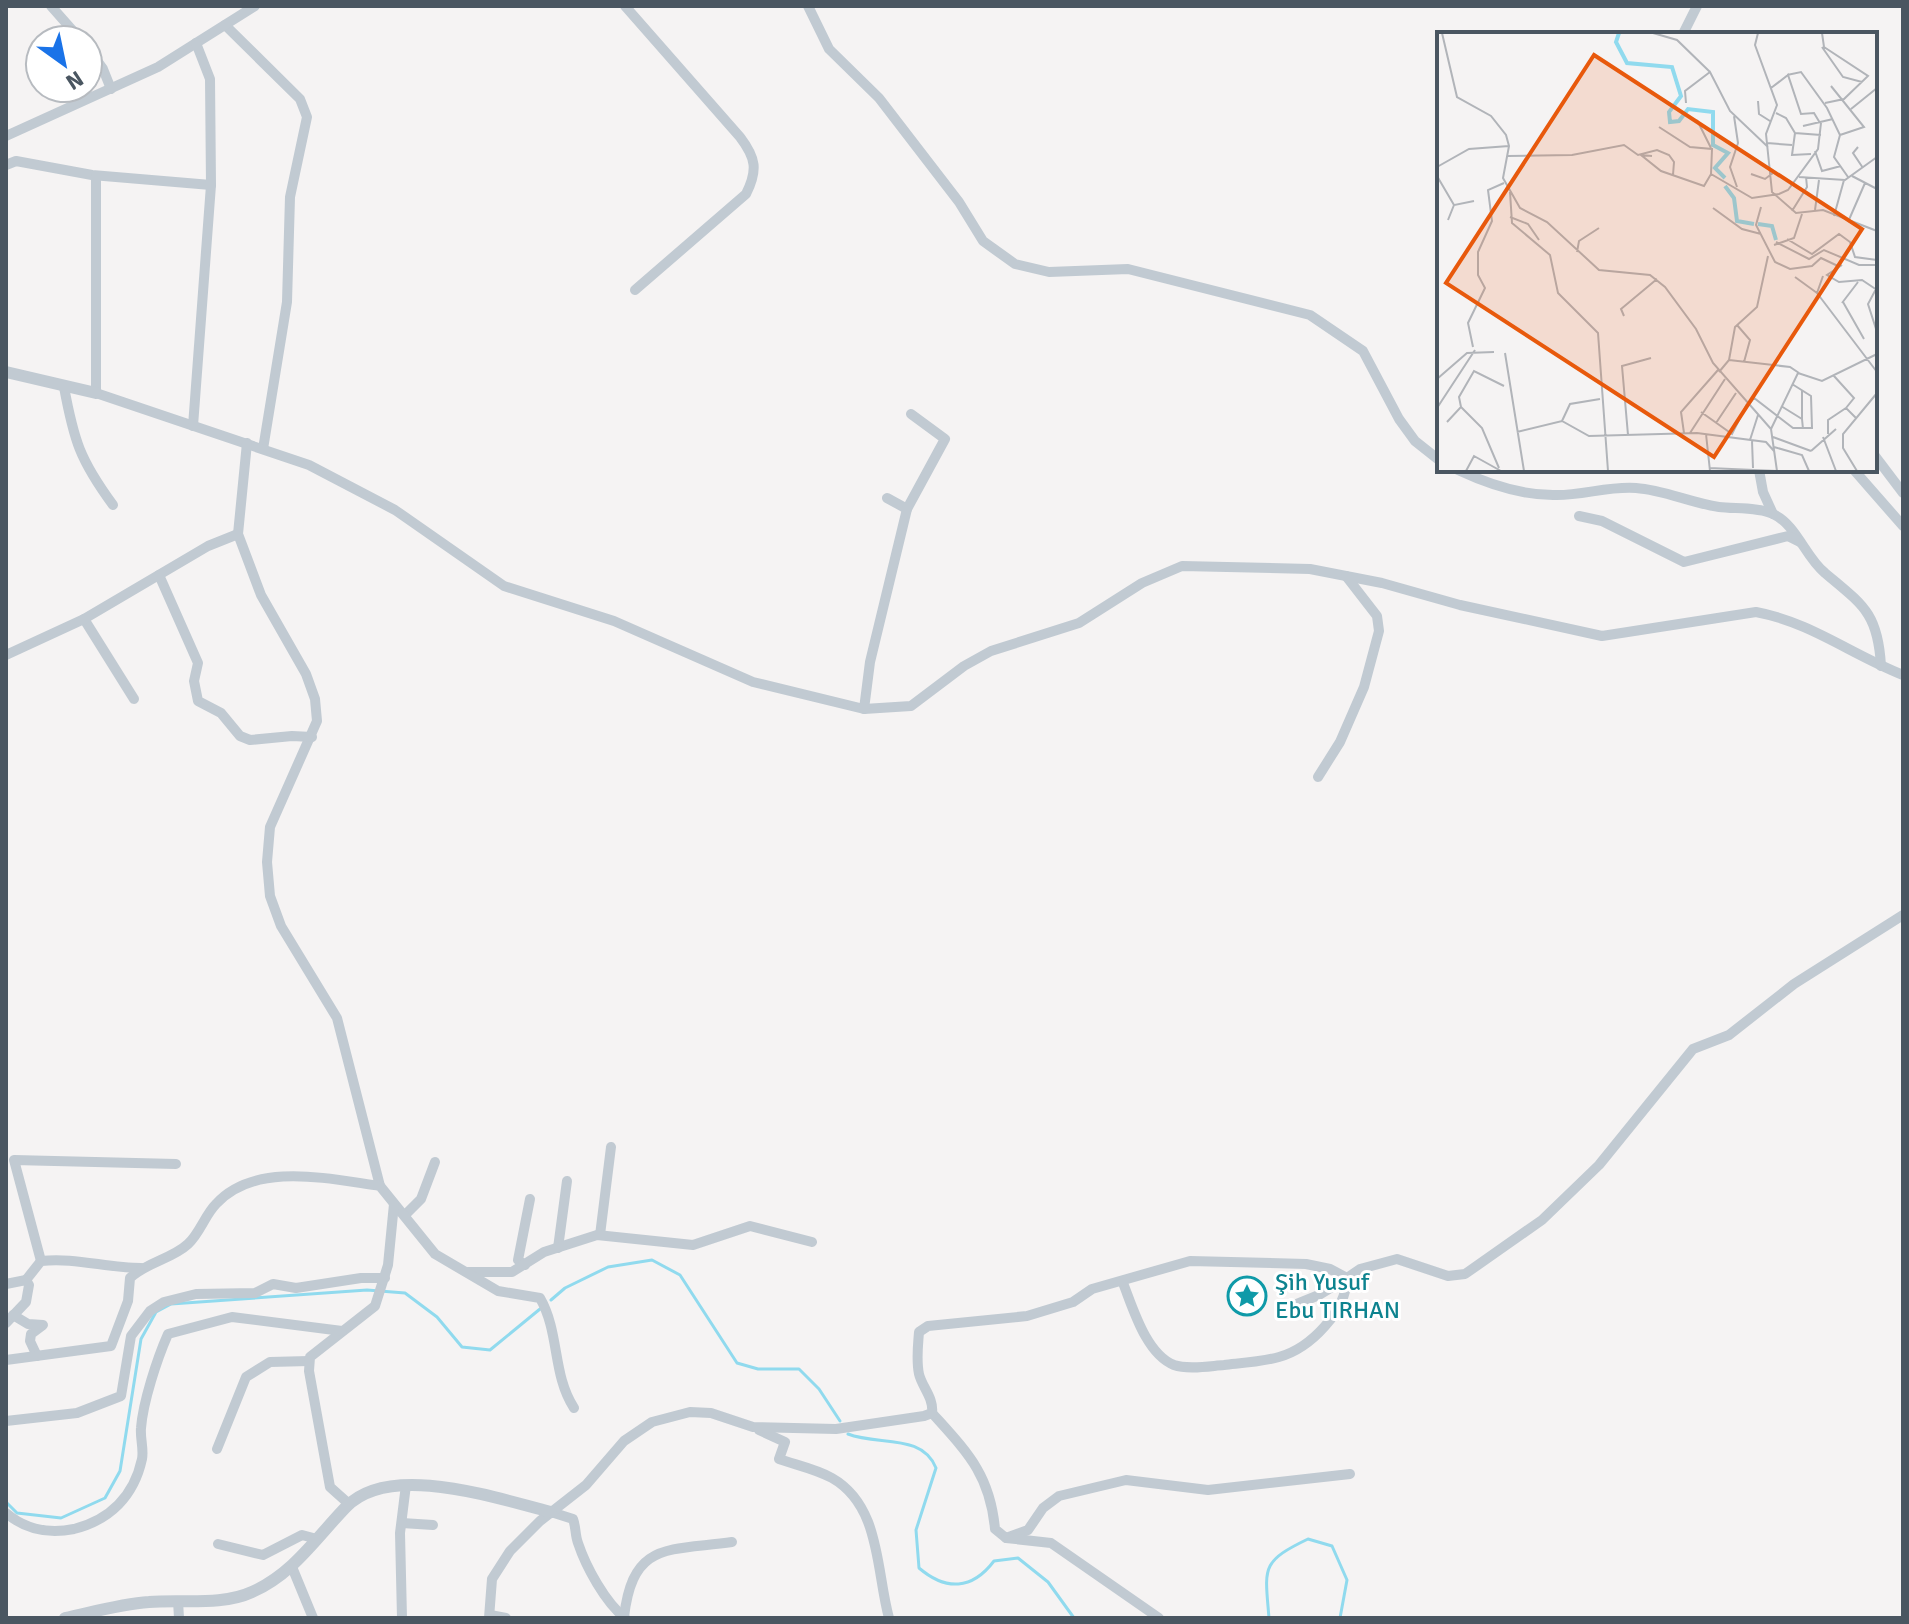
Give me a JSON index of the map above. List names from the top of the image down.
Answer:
{
  "places": {
    "place": ["Şih Yusuf Ebu TIRHAN"]
  },
  "north": "bottom right"
}
